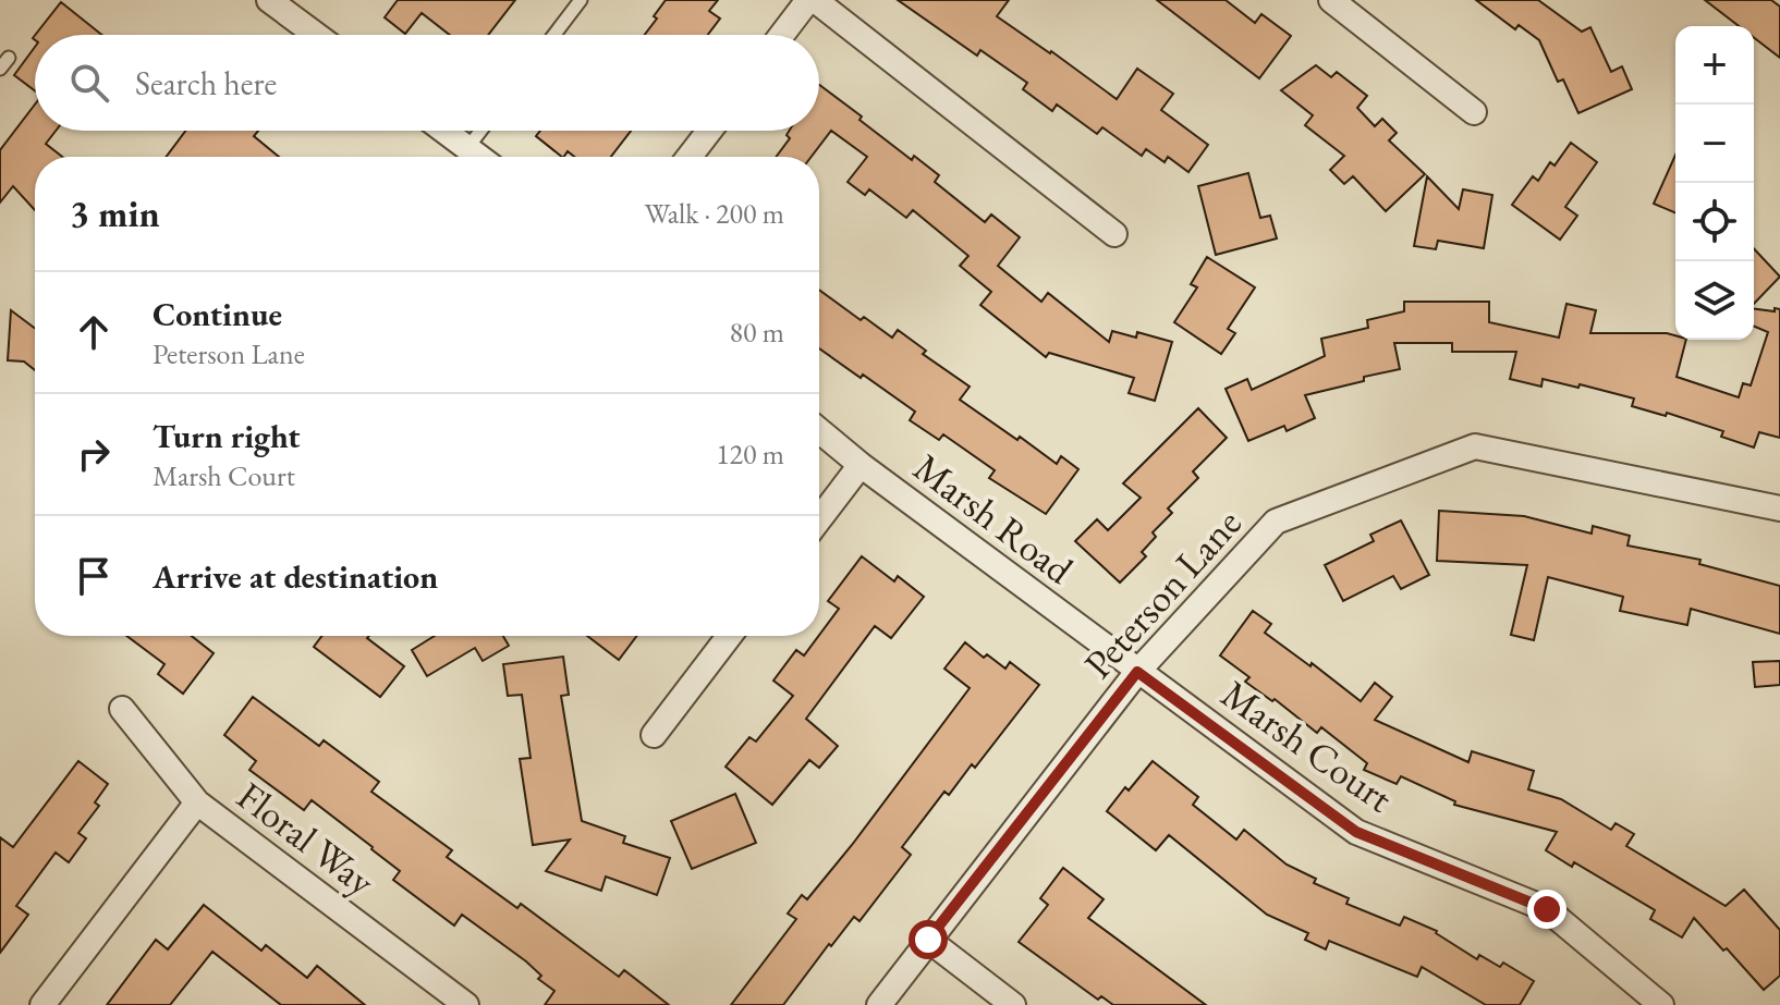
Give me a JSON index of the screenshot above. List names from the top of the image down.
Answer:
{
  "streets": {
    "street": [
      "Marsh Road",
      "Peterson Lane",
      "Marsh Court",
      "Floral Way"
    ]
  },
  "crossings": [
    ["Marsh Road", "Peterson Lane"],
    ["Marsh Road", "Marsh Court"],
    ["Peterson Lane", "Marsh Court"]
  ],
  "page": {
    "map_buttons": ["+", "−"],
    "search": "Search here",
    "heading": ["3 min", "Walk · 200 m"],
    "list": [
      ["Continue", "Peterson Lane", "80 m"],
      ["Turn right", "Marsh Court", "120 m"],
      "Arrive at destination"
    ]
  }
}
